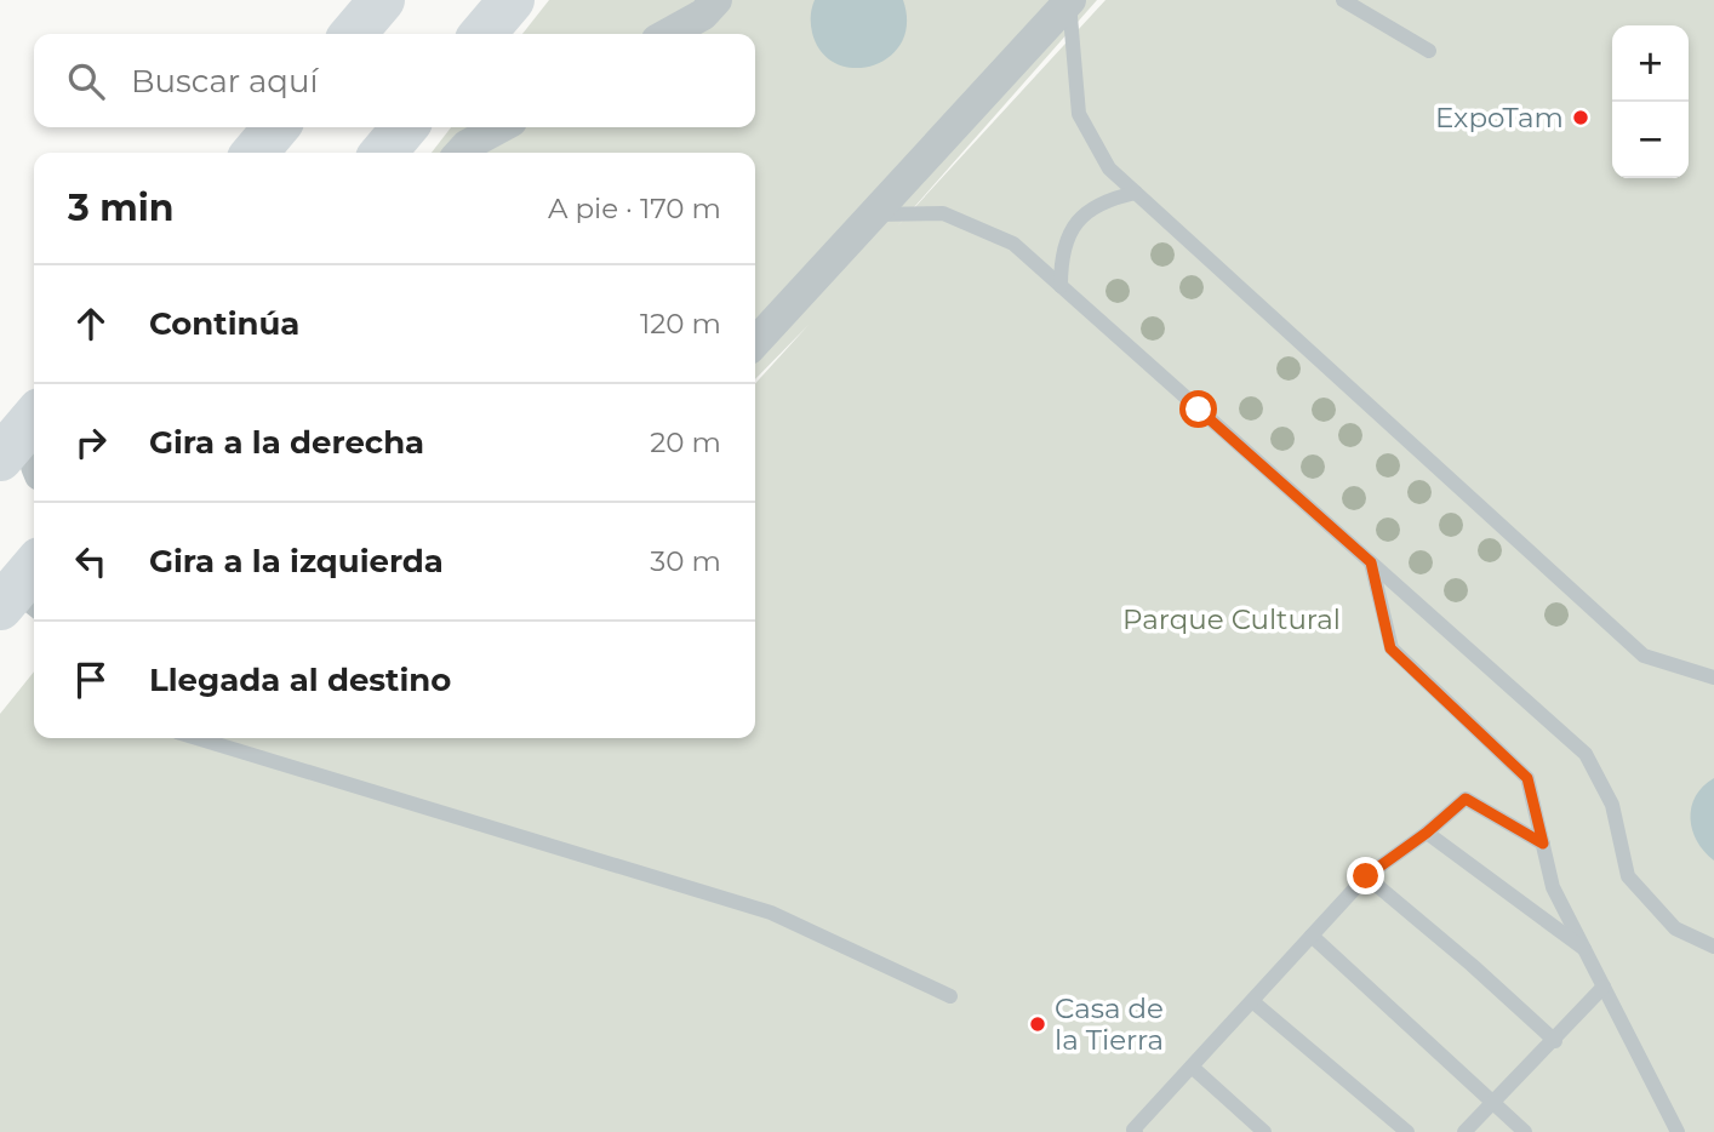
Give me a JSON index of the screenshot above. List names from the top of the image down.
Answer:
{
  "parks": ["Parque Cultural"],
  "places": ["ExpoTam", "Casa de la Tierra"],
  "page": {
    "map_buttons": ["+", "−"],
    "search": "Buscar aquí",
    "heading": ["3 min", "A pie · 170 m"],
    "list": [
      ["Continúa", "120 m"],
      ["Gira a la derecha", "20 m"],
      ["Gira a la izquierda", "30 m"],
      "Llegada al destino"
    ]
  }
}
